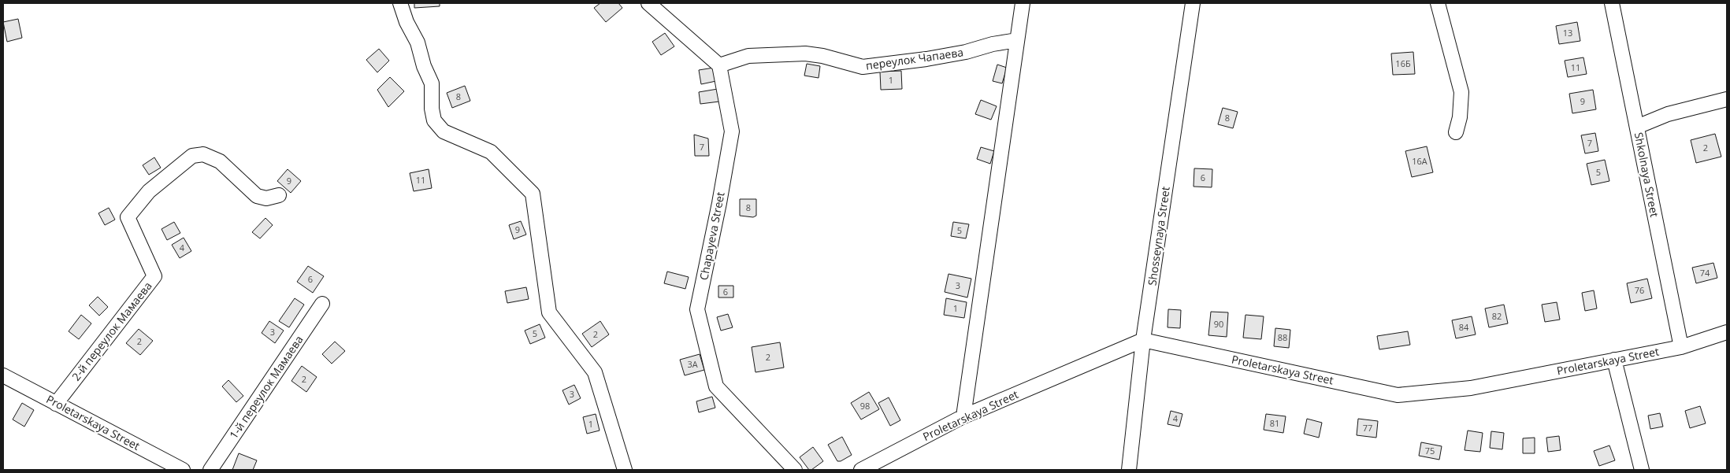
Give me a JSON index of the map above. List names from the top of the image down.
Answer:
{
  "streets": {
    "street": [
      "переулок Чапаева",
      "Shkolnaya Street",
      "Chapayeva Street",
      "Shosseynaya Street",
      "2-й переулок Мамаева",
      "Proletarskaya Street",
      "1-й переулок Мамаева"
    ]
  },
  "crossings": [
    ["переулок Чапаева", "Chapayeva Street"],
    ["Shkolnaya Street", "Proletarskaya Street"],
    ["Shosseynaya Street", "Proletarskaya Street"],
    ["2-й переулок Мамаева", "Proletarskaya Street"]
  ],
  "house_numbers": [
    "13",
    "16Б",
    "11",
    "1",
    "8",
    "9",
    "8",
    "7",
    "7",
    "2",
    "16А",
    "5",
    "6",
    "11",
    "9",
    "8",
    "9",
    "5",
    "4",
    "74",
    "6",
    "3",
    "76",
    "6",
    "1",
    "82",
    "90",
    "84",
    "3",
    "5",
    "2",
    "88",
    "2",
    "2",
    "3А",
    "2",
    "3",
    "98",
    "4",
    "81",
    "1",
    "77",
    "75"
  ]
}
